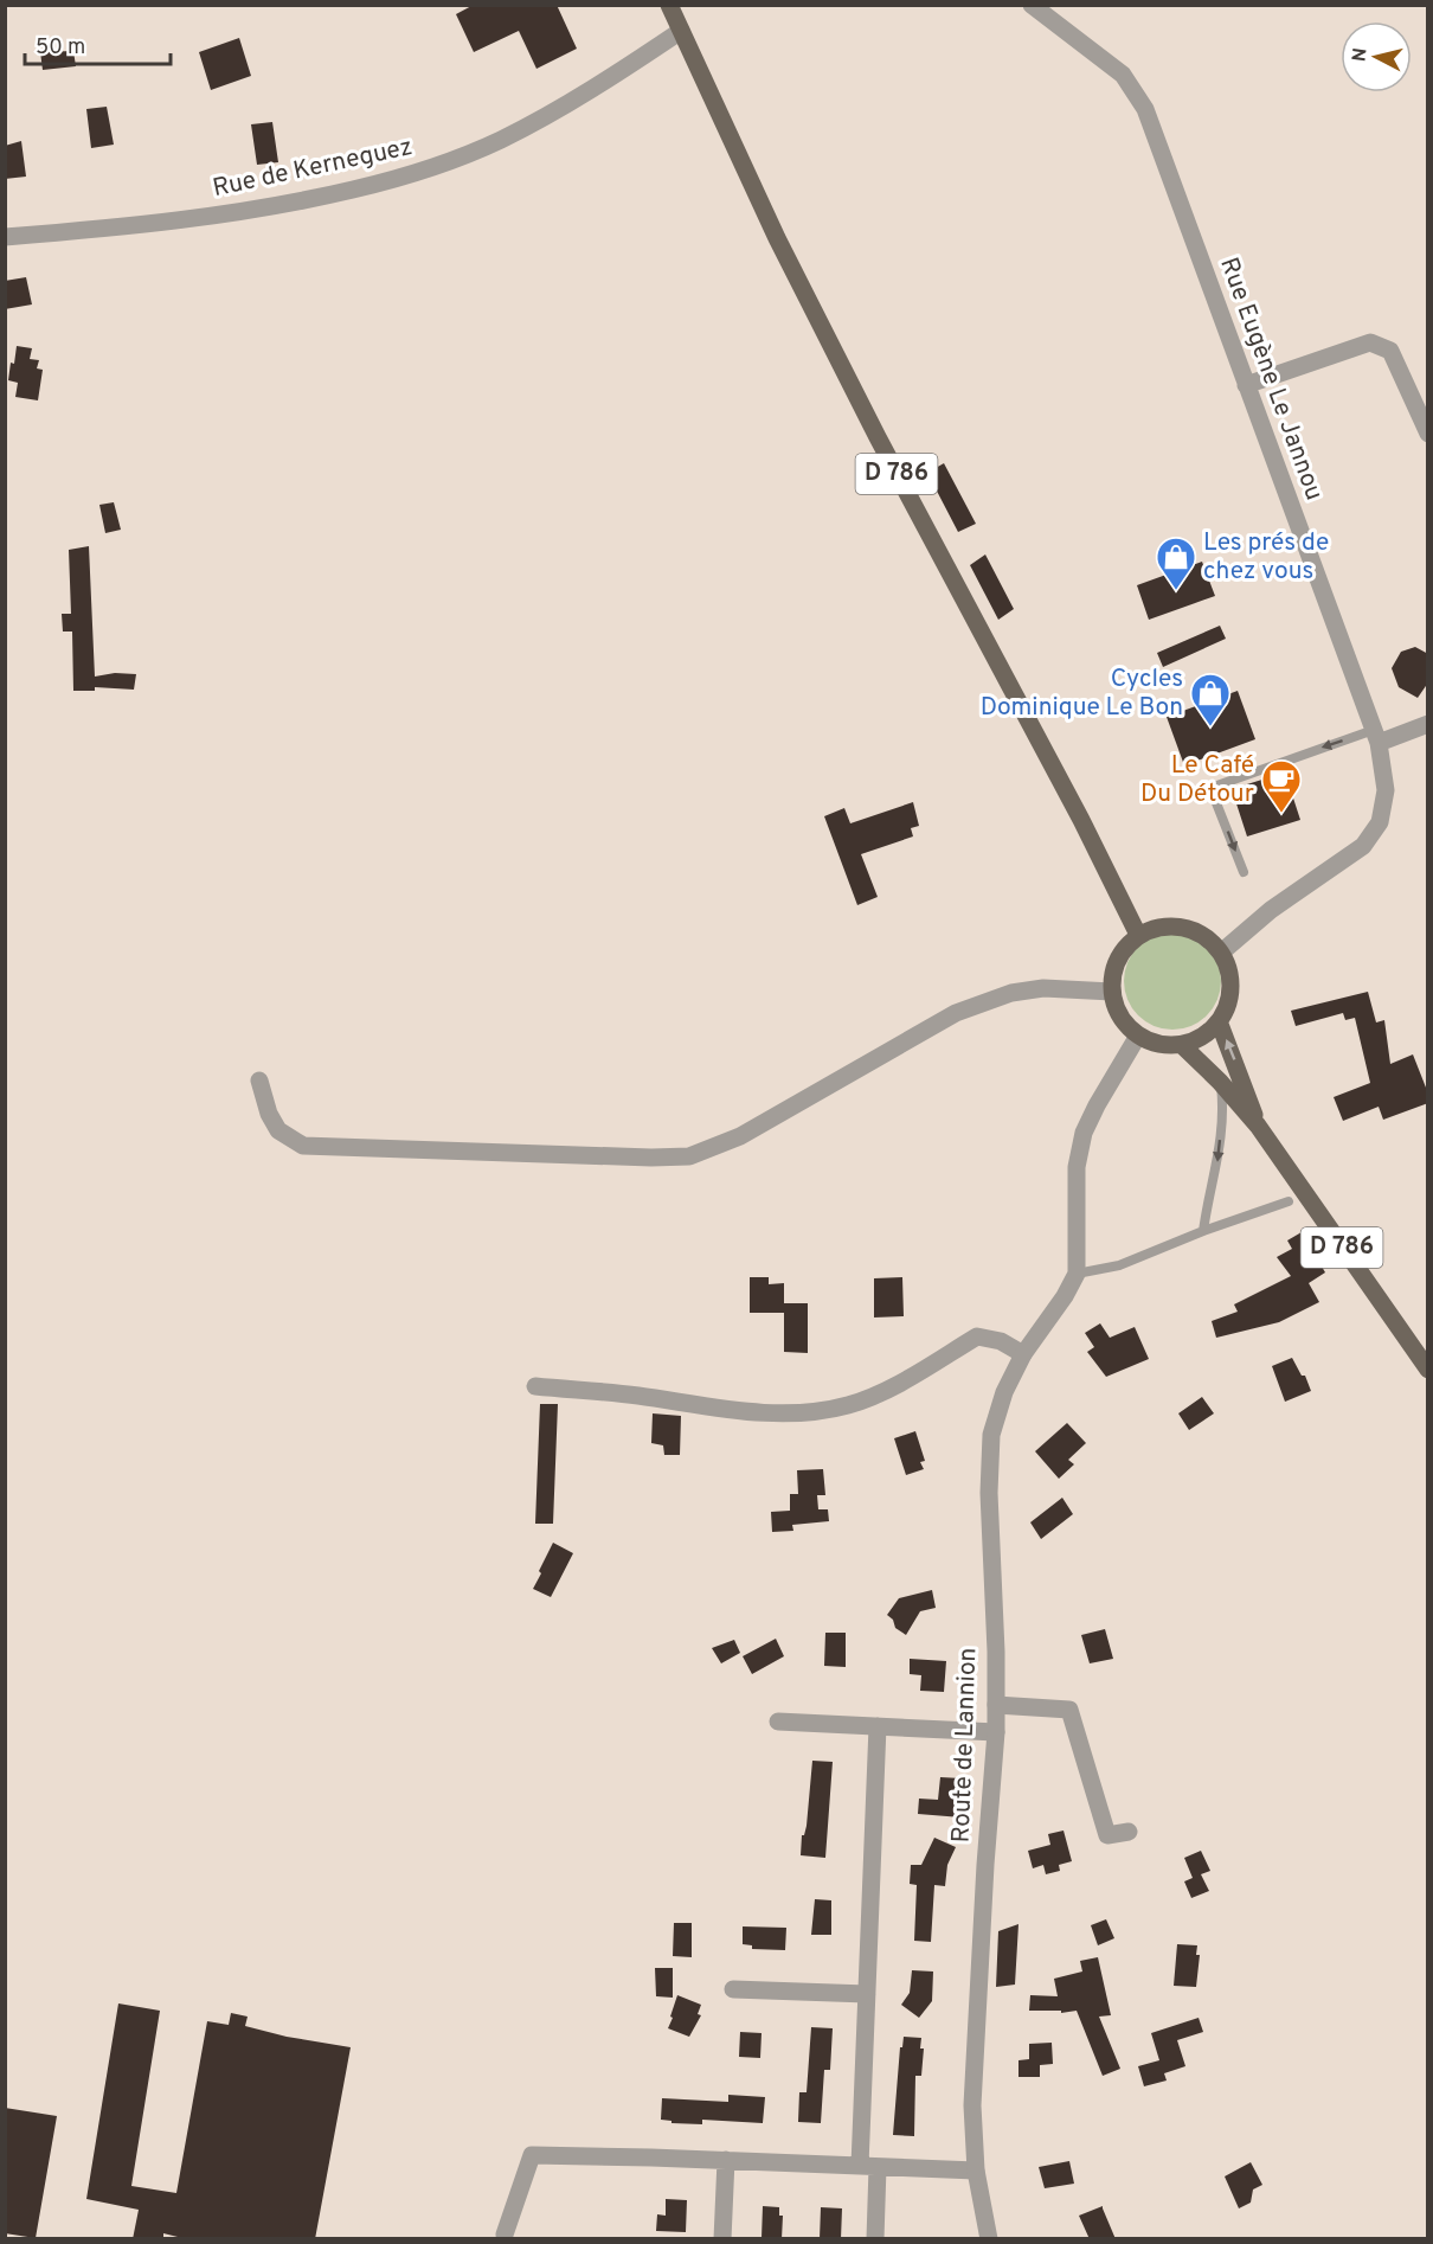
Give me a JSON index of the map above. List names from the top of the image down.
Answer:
{
  "streets": {
    "main road": ["D 786"],
    "street": ["Rue de Kerneguez", "Rue Eugène Le Jannou", "Route de Lannion"]
  },
  "crossings": [
    ["Rue de Kerneguez", "D 786"],
    ["Rue Eugène Le Jannou", "D 786"],
    ["Rue Eugène Le Jannou", "Route de Lannion"],
    ["D 786", "Route de Lannion"]
  ],
  "places": {
    "shop": ["Les prés de chez vous", "Cycles Dominique Le Bon"],
    "cafe": ["Le Café Du Détour"]
  },
  "scale_bar": "50 m",
  "north": "left"
}
